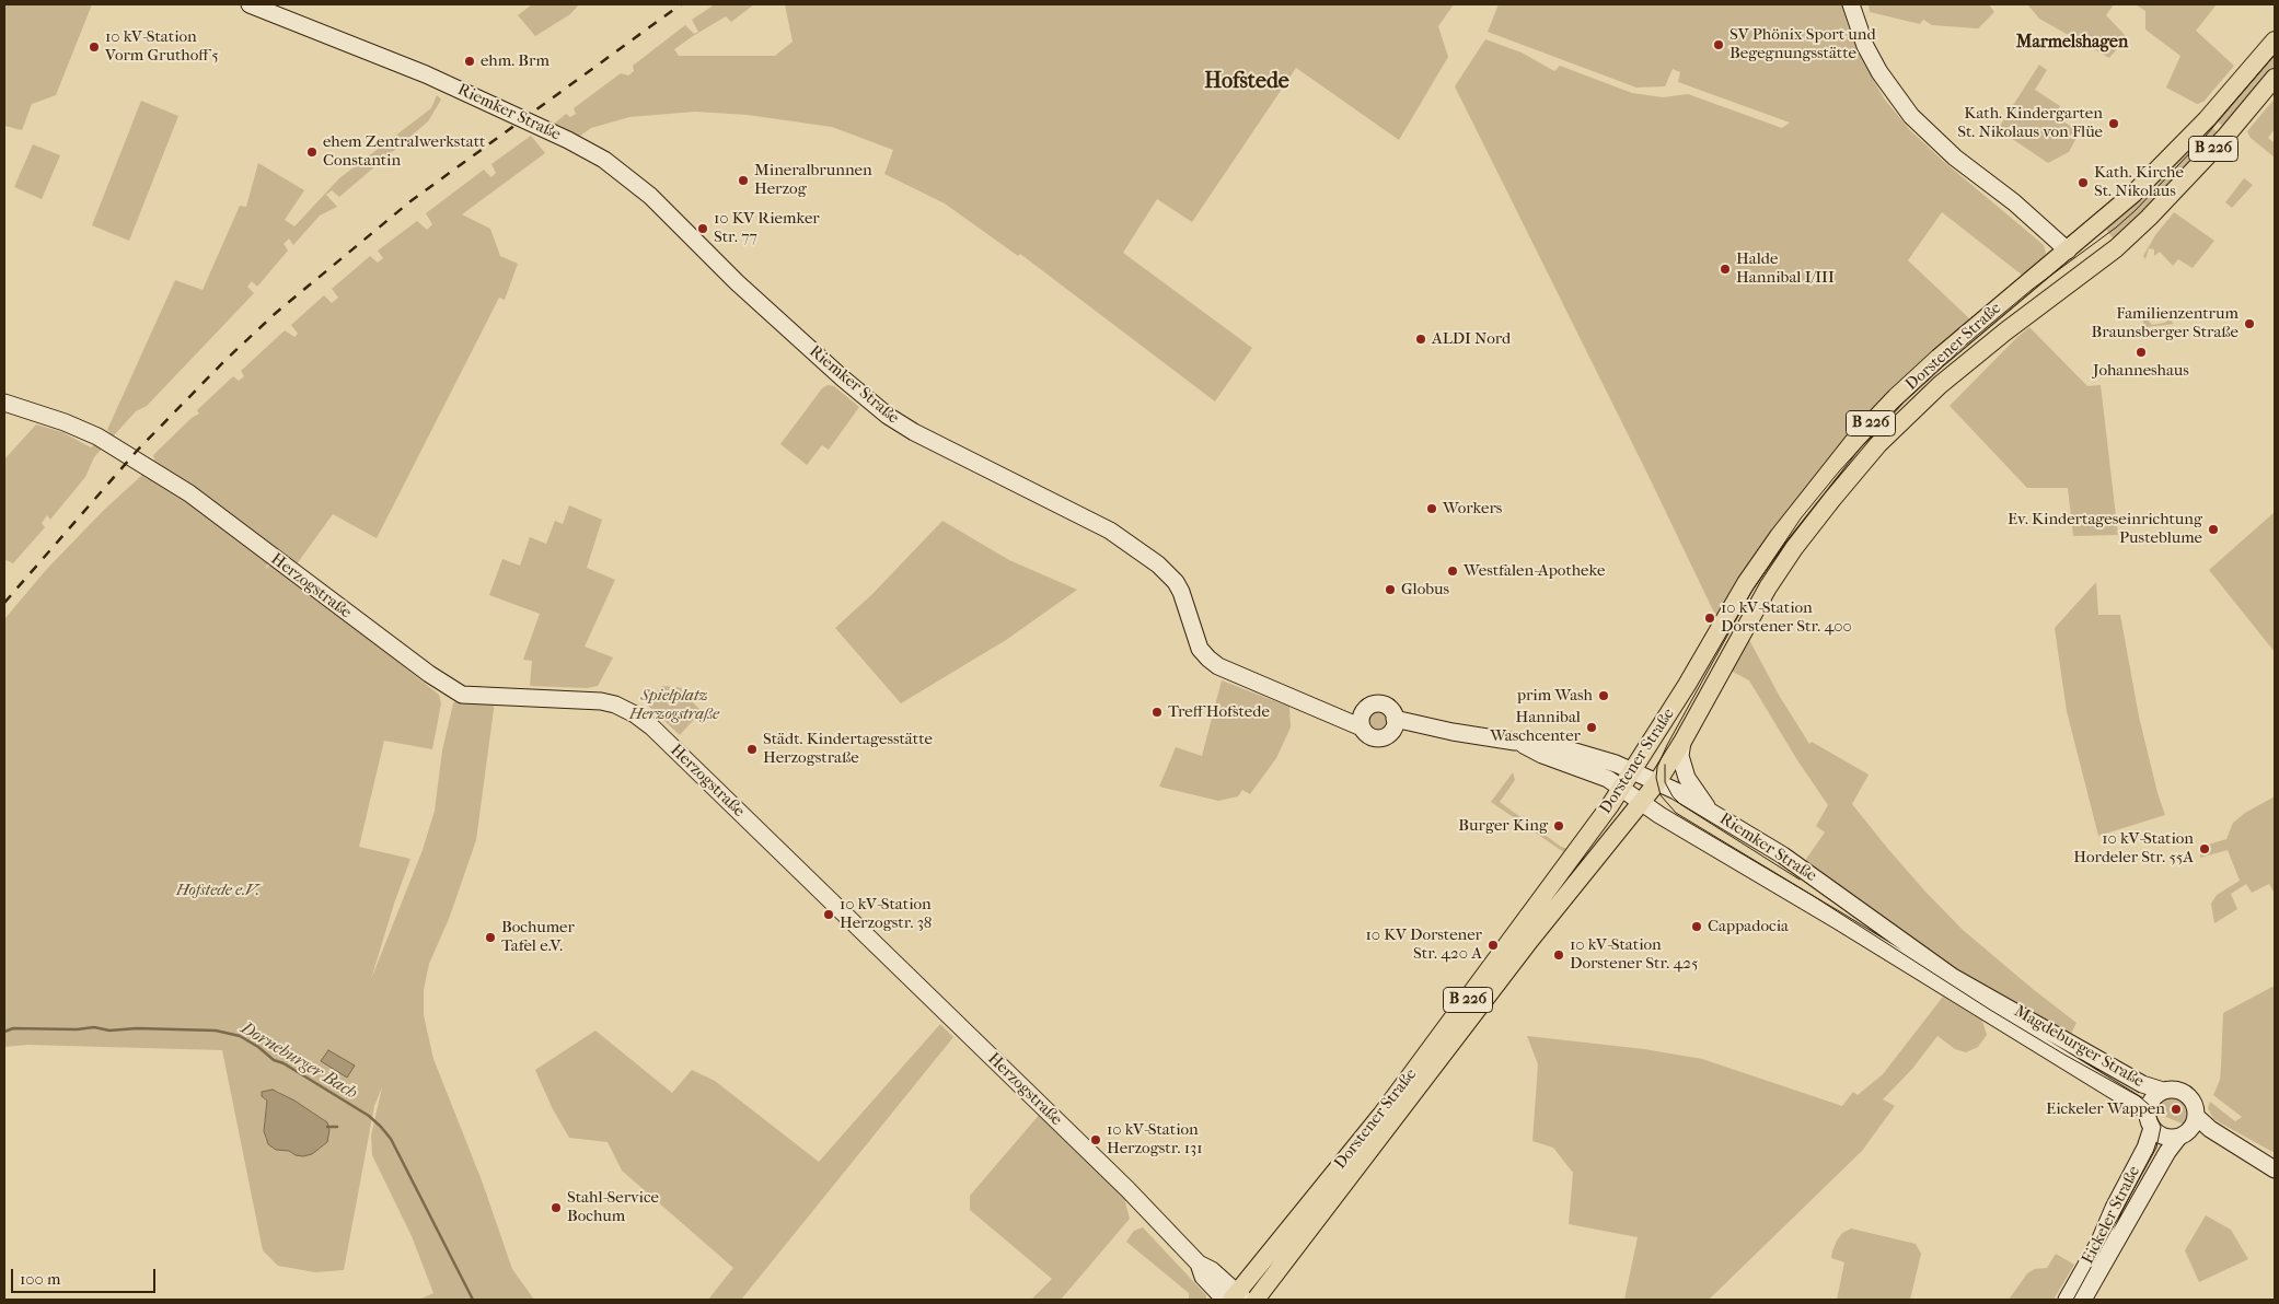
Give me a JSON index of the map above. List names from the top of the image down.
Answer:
{
  "streets": {
    "main road": ["B 226", "Dorstener Straße"],
    "street": [
      "Riemker Straße",
      "Herzogstraße",
      "Magdeburger Straße",
      "Eickeler Straße"
    ]
  },
  "crossings": [
    ["Riemker Straße", "Dorstener Straße"],
    ["Riemker Straße", "Magdeburger Straße"],
    ["Dorstener Straße", "Herzogstraße"],
    ["Magdeburger Straße", "Eickeler Straße"]
  ],
  "districts": ["Marmelshagen", "Hofstede"],
  "water": ["Dorneburger Bach"],
  "parks": ["Spielplatz Herzogstraße", "Hofstede e.V."],
  "places": [
    "SV Phönix Sport und Begegnungsstätte",
    "10 kV-Station Vorm Gruthoff 5",
    "ehm. Brm",
    "Kath. Kindergarten St. Nikolaus von Flüe",
    "ehem Zentralwerkstatt Constantin",
    "Mineralbrunnen Herzog",
    "Kath. Kirche St. Nikolaus",
    "10 KV Riemker Str. 77",
    "Halde Hannibal I/III",
    "Familienzentrum Braunsberger Straße",
    "ALDI Nord",
    "Johanneshaus",
    "Workers",
    "Ev. Kindertageseinrichtung Pusteblume",
    "Westfalen-Apotheke",
    "Globus",
    "10 kV-Station Dorstener Str. 400",
    "prim Wash",
    "Treff Hofstede",
    "Hannibal Waschcenter",
    "Städt. Kindertagesstätte Herzogstraße",
    "Burger King",
    "10 kV-Station Hordeler Str. 55A",
    "10 kV-Station Herzogstr. 38",
    "Cappadocia",
    "Bochumer Tafel e.V.",
    "10 KV Dorstener Str. 420 A",
    "10 kV-Station Dorstener Str. 425",
    "Eickeler Wappen",
    "10 kV-Station Herzogstr. 131",
    "Stahl-Service Bochum"
  ],
  "scale_bar": "100 m"
}
